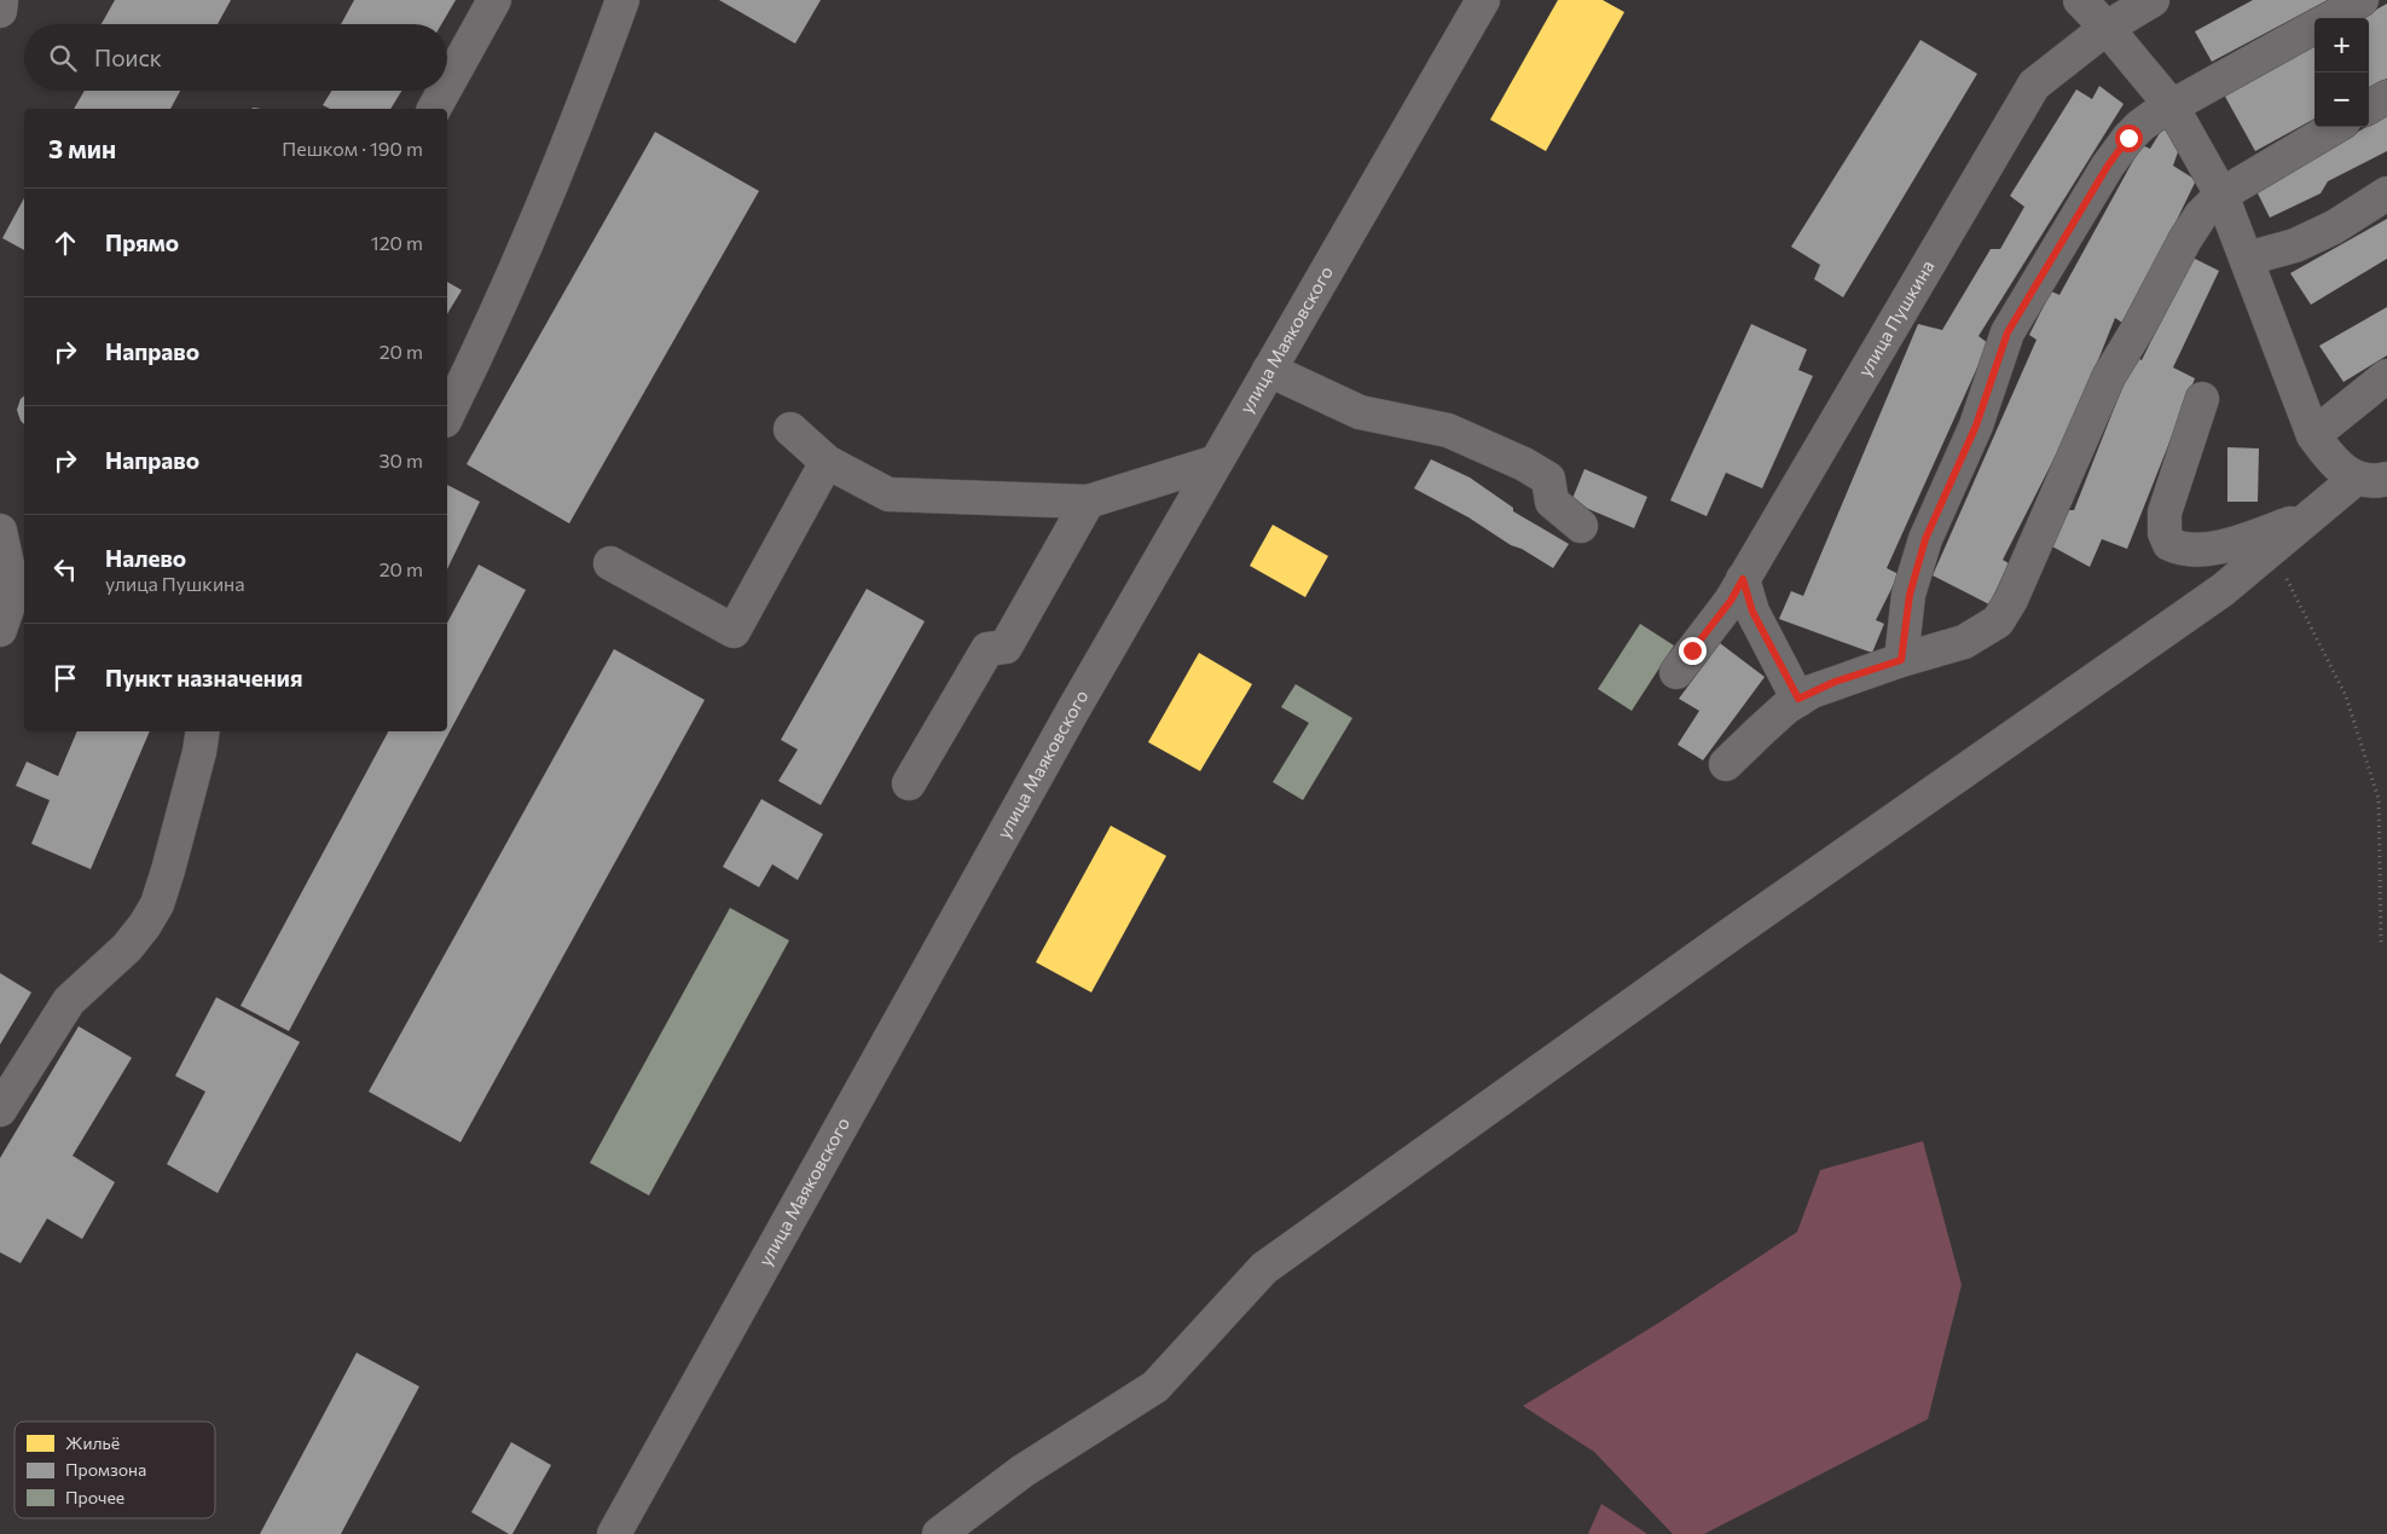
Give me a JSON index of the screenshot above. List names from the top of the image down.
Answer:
{
  "streets": {
    "street": ["улица Пушкина", "улица Маяковского"]
  },
  "legend": ["Жильё", "Промзона", "Прочее"],
  "page": {
    "map_buttons": ["+", "−"],
    "search": "Поиск",
    "heading": ["3 мин", "Пешком · 190 m"],
    "list": [
      ["Прямо", "120 m"],
      ["Направо", "20 m"],
      ["Направо", "30 m"],
      ["Налево", "улица Пушкина", "20 m"],
      "Пункт назначения"
    ]
  }
}
